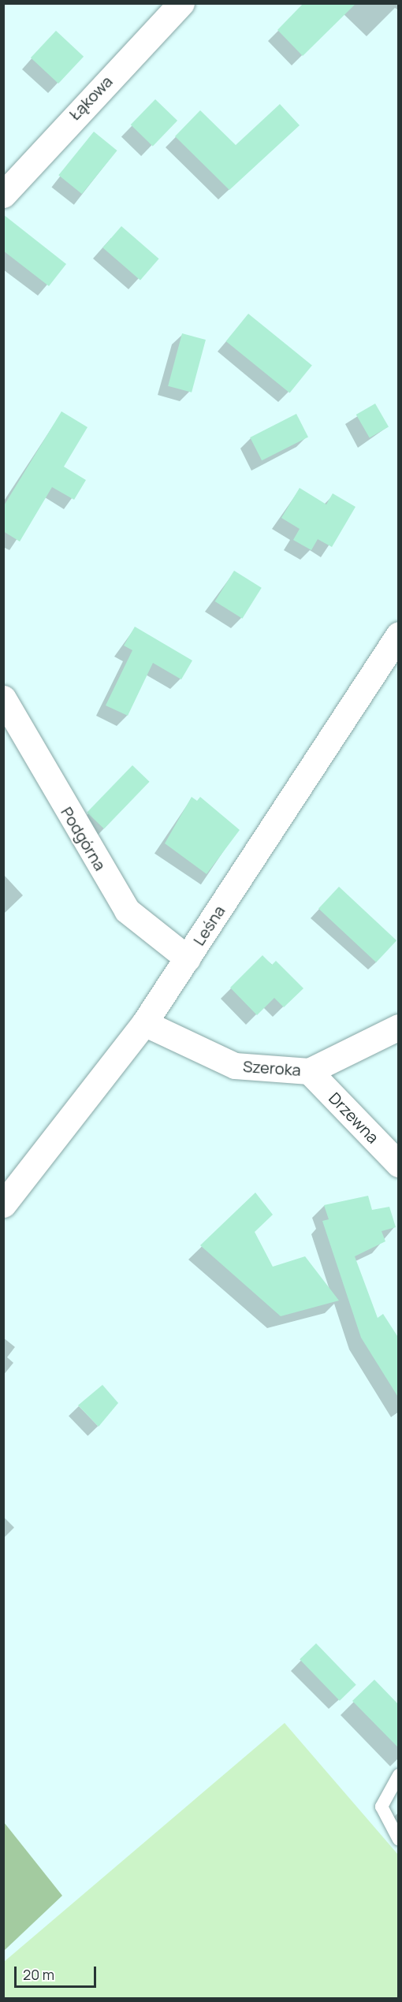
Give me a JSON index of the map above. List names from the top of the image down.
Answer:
{
  "streets": {
    "street": [
      "Łąkowa",
      "Podgórna",
      "Leśna",
      "Szeroka",
      "Drzewna"
    ]
  },
  "crossings": [
    ["Podgórna", "Leśna"],
    ["Leśna", "Szeroka"],
    ["Szeroka", "Drzewna"]
  ],
  "scale_bar": "20 m"
}
